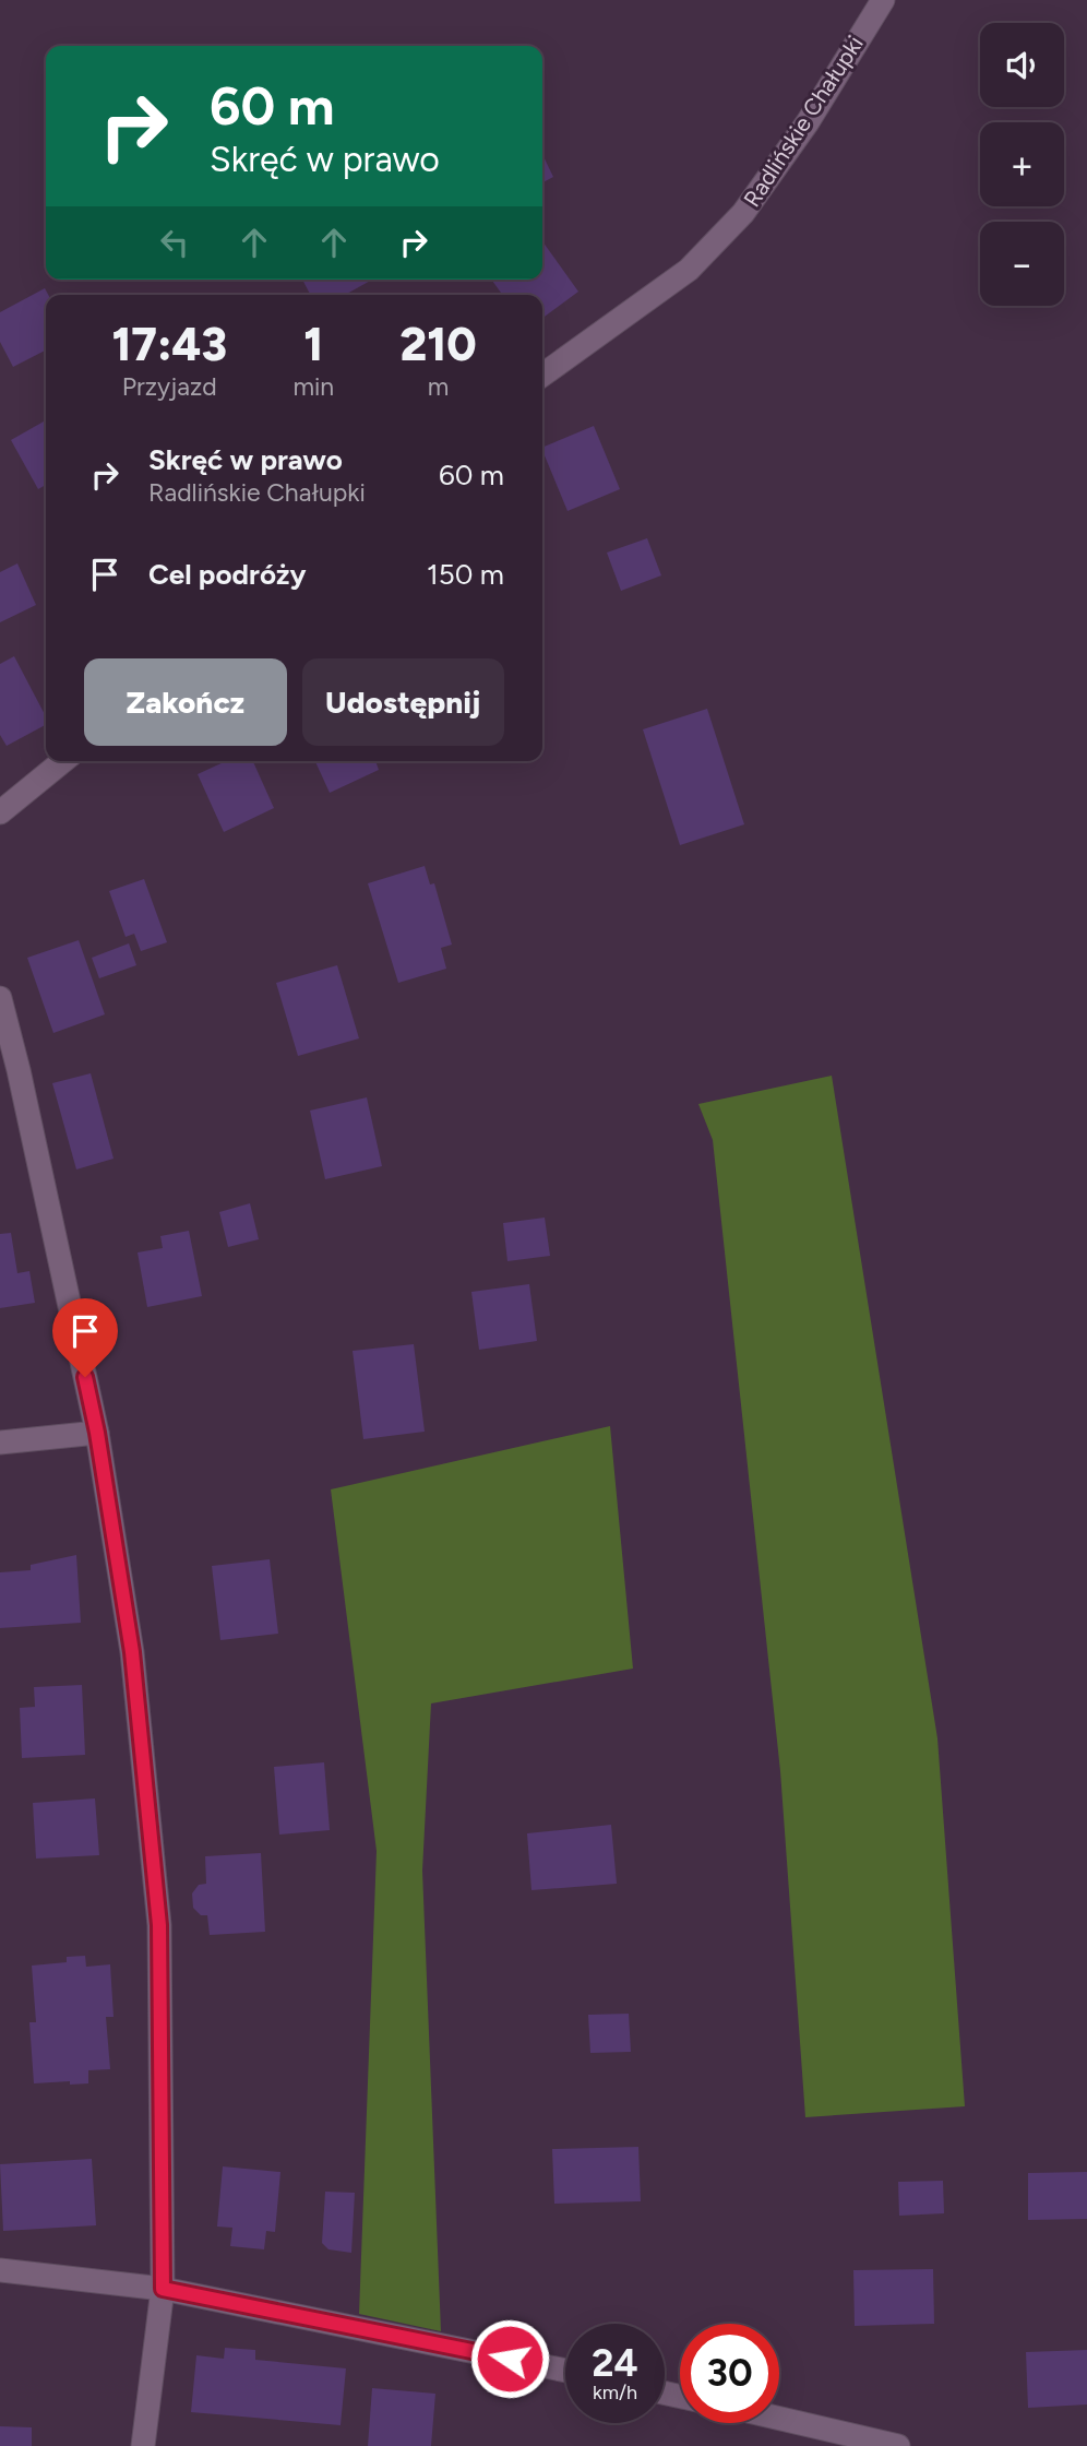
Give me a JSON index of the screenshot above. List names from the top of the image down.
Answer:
{
  "streets": {
    "street": ["Radlińskie Chałupki"]
  },
  "page": {
    "map_buttons": ["+", "−"],
    "turn": ["60 m", "Skręć w prawo"],
    "eta": [
      "17:43",
      "Przyjazd",
      "1",
      "min",
      "210",
      "m"
    ],
    "list": [
      {
        "name": "Skręć w prawo",
        "note": "Radlińskie Chałupki",
        "value": "60 m"
      },
      {
        "name": "Cel podróży",
        "value": "150 m"
      }
    ],
    "buttons": ["Zakończ", "Udostępnij"],
    "speed": "24 km/h",
    "limit": "30"
  }
}
